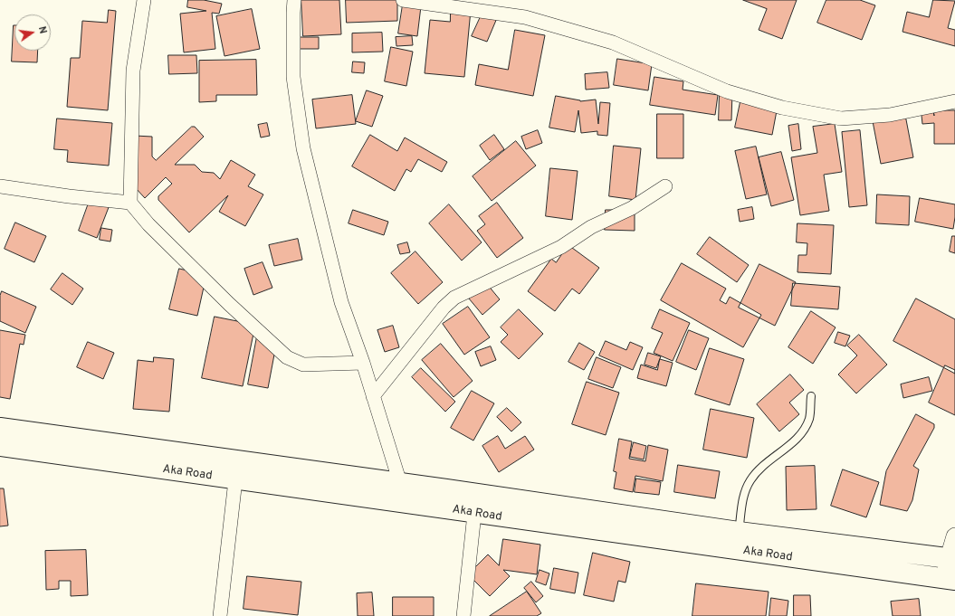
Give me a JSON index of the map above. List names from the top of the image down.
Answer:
{
  "streets": {
    "main road": ["Aka Road"]
  },
  "north": "right"
}
